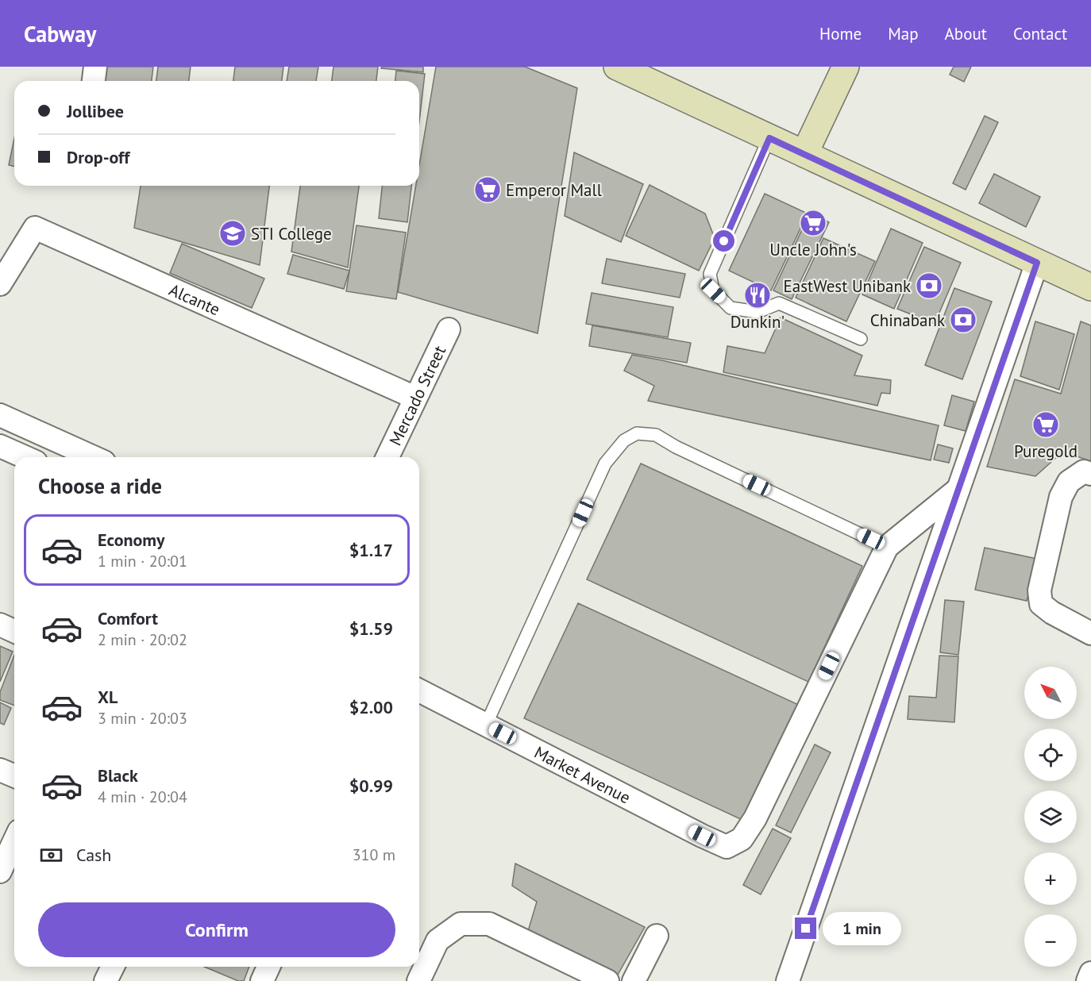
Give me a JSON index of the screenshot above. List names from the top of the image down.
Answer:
{
  "streets": {
    "street": ["Alcante", "Mercado Street", "Market Avenue"]
  },
  "crossings": [
    ["Alcante", "Mercado Street"]
  ],
  "places": {
    "supermarket": ["Emperor Mall", "Uncle John's", "Puregold"],
    "school or university": ["STI College"],
    "bank": ["EastWest Unibank", "Chinabank"],
    "restaurant": ["Dunkin'"]
  },
  "north": "top left",
  "page": {
    "header": "Cabway",
    "nav": [
      "Home",
      "Map",
      "About",
      "Contact"
    ],
    "banner": ["Jollibee", "Drop-off"],
    "heading": "Choose a ride",
    "list": [
      {
        "name": "Economy",
        "note": "1 min · 20:01",
        "value": "$1.17"
      },
      {
        "name": "Comfort",
        "note": "2 min · 20:02",
        "value": "$1.59"
      },
      {
        "name": "XL",
        "note": "3 min · 20:03",
        "value": "$2.00"
      },
      {
        "name": "Black",
        "note": "4 min · 20:04",
        "value": "$0.99"
      }
    ],
    "map_buttons": ["+", "−"],
    "pay": ["Cash", "310 m"],
    "buttons": "Confirm",
    "bubble": "1 min"
  }
}
